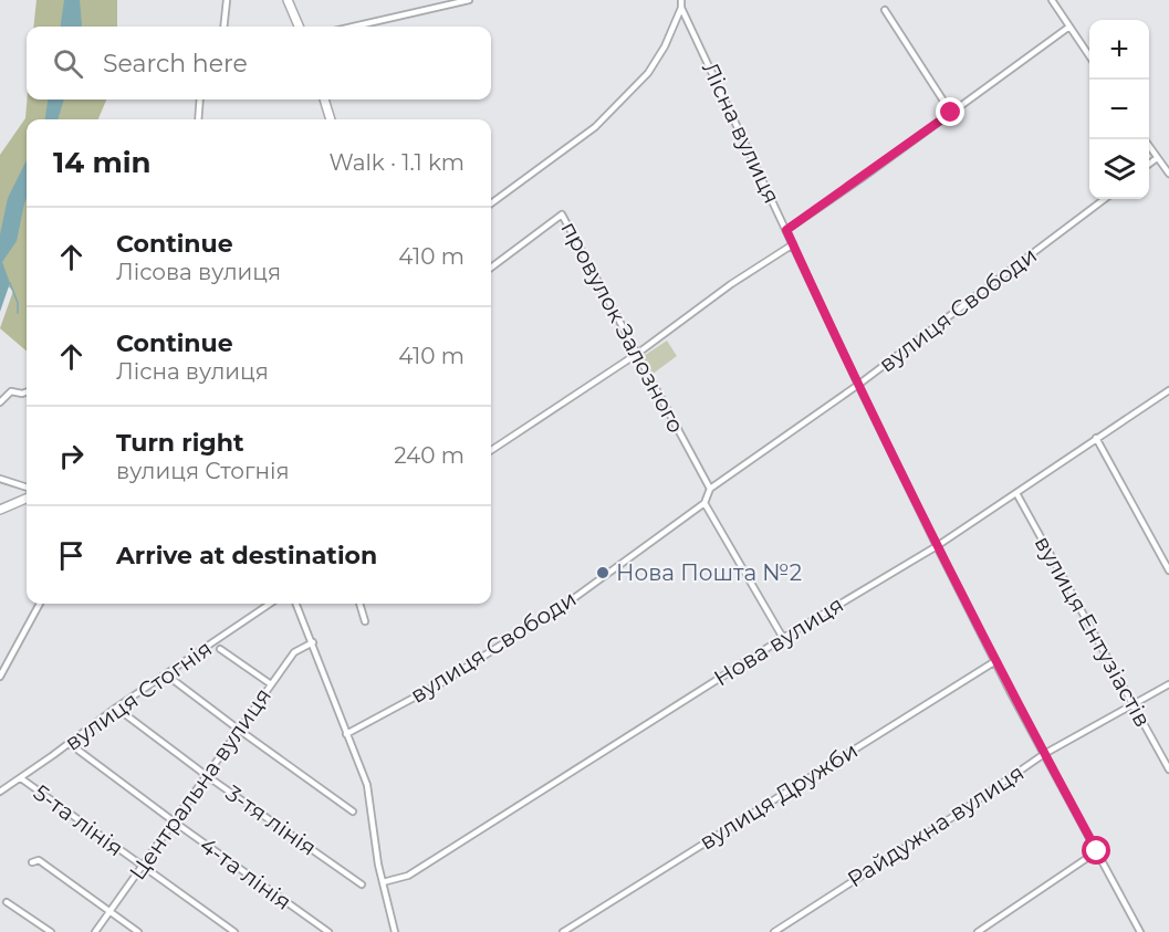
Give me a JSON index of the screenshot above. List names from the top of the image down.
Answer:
{
  "streets": {
    "street": [
      "Лісна вулиця",
      "вулиця Свободи",
      "провулок Залозного",
      "вулиця Ентузіастів",
      "Нова вулиця",
      "вулиця Стогнія",
      "Центральна вулиця",
      "вулиця Дружби",
      "5-та лінія",
      "3-тя лінія",
      "Райдужна вулиця",
      "4-та лінія"
    ]
  },
  "crossings": [
    ["Лісна вулиця", "вулиця Свободи"],
    ["Лісна вулиця", "Нова вулиця"],
    ["Лісна вулиця", "вулиця Дружби"],
    ["Лісна вулиця", "Райдужна вулиця"],
    ["вулиця Свободи", "провулок Залозного"],
    ["вулиця Ентузіастів", "Нова вулиця"],
    ["вулиця Ентузіастів", "Райдужна вулиця"],
    ["вулиця Стогнія", "5-та лінія"],
    ["вулиця Стогнія", "3-тя лінія"],
    ["вулиця Стогнія", "4-та лінія"],
    ["Центральна вулиця", "5-та лінія"],
    ["Центральна вулиця", "3-тя лінія"],
    ["Центральна вулиця", "4-та лінія"]
  ],
  "places": ["Нова Пошта №2"],
  "page": {
    "map_buttons": ["+", "−"],
    "search": "Search here",
    "heading": ["14 min", "Walk · 1.1 km"],
    "list": [
      ["Continue", "Лісова вулиця", "410 m"],
      ["Continue", "Лісна вулиця", "410 m"],
      ["Turn right", "вулиця Стогнія", "240 m"],
      "Arrive at destination"
    ]
  }
}
